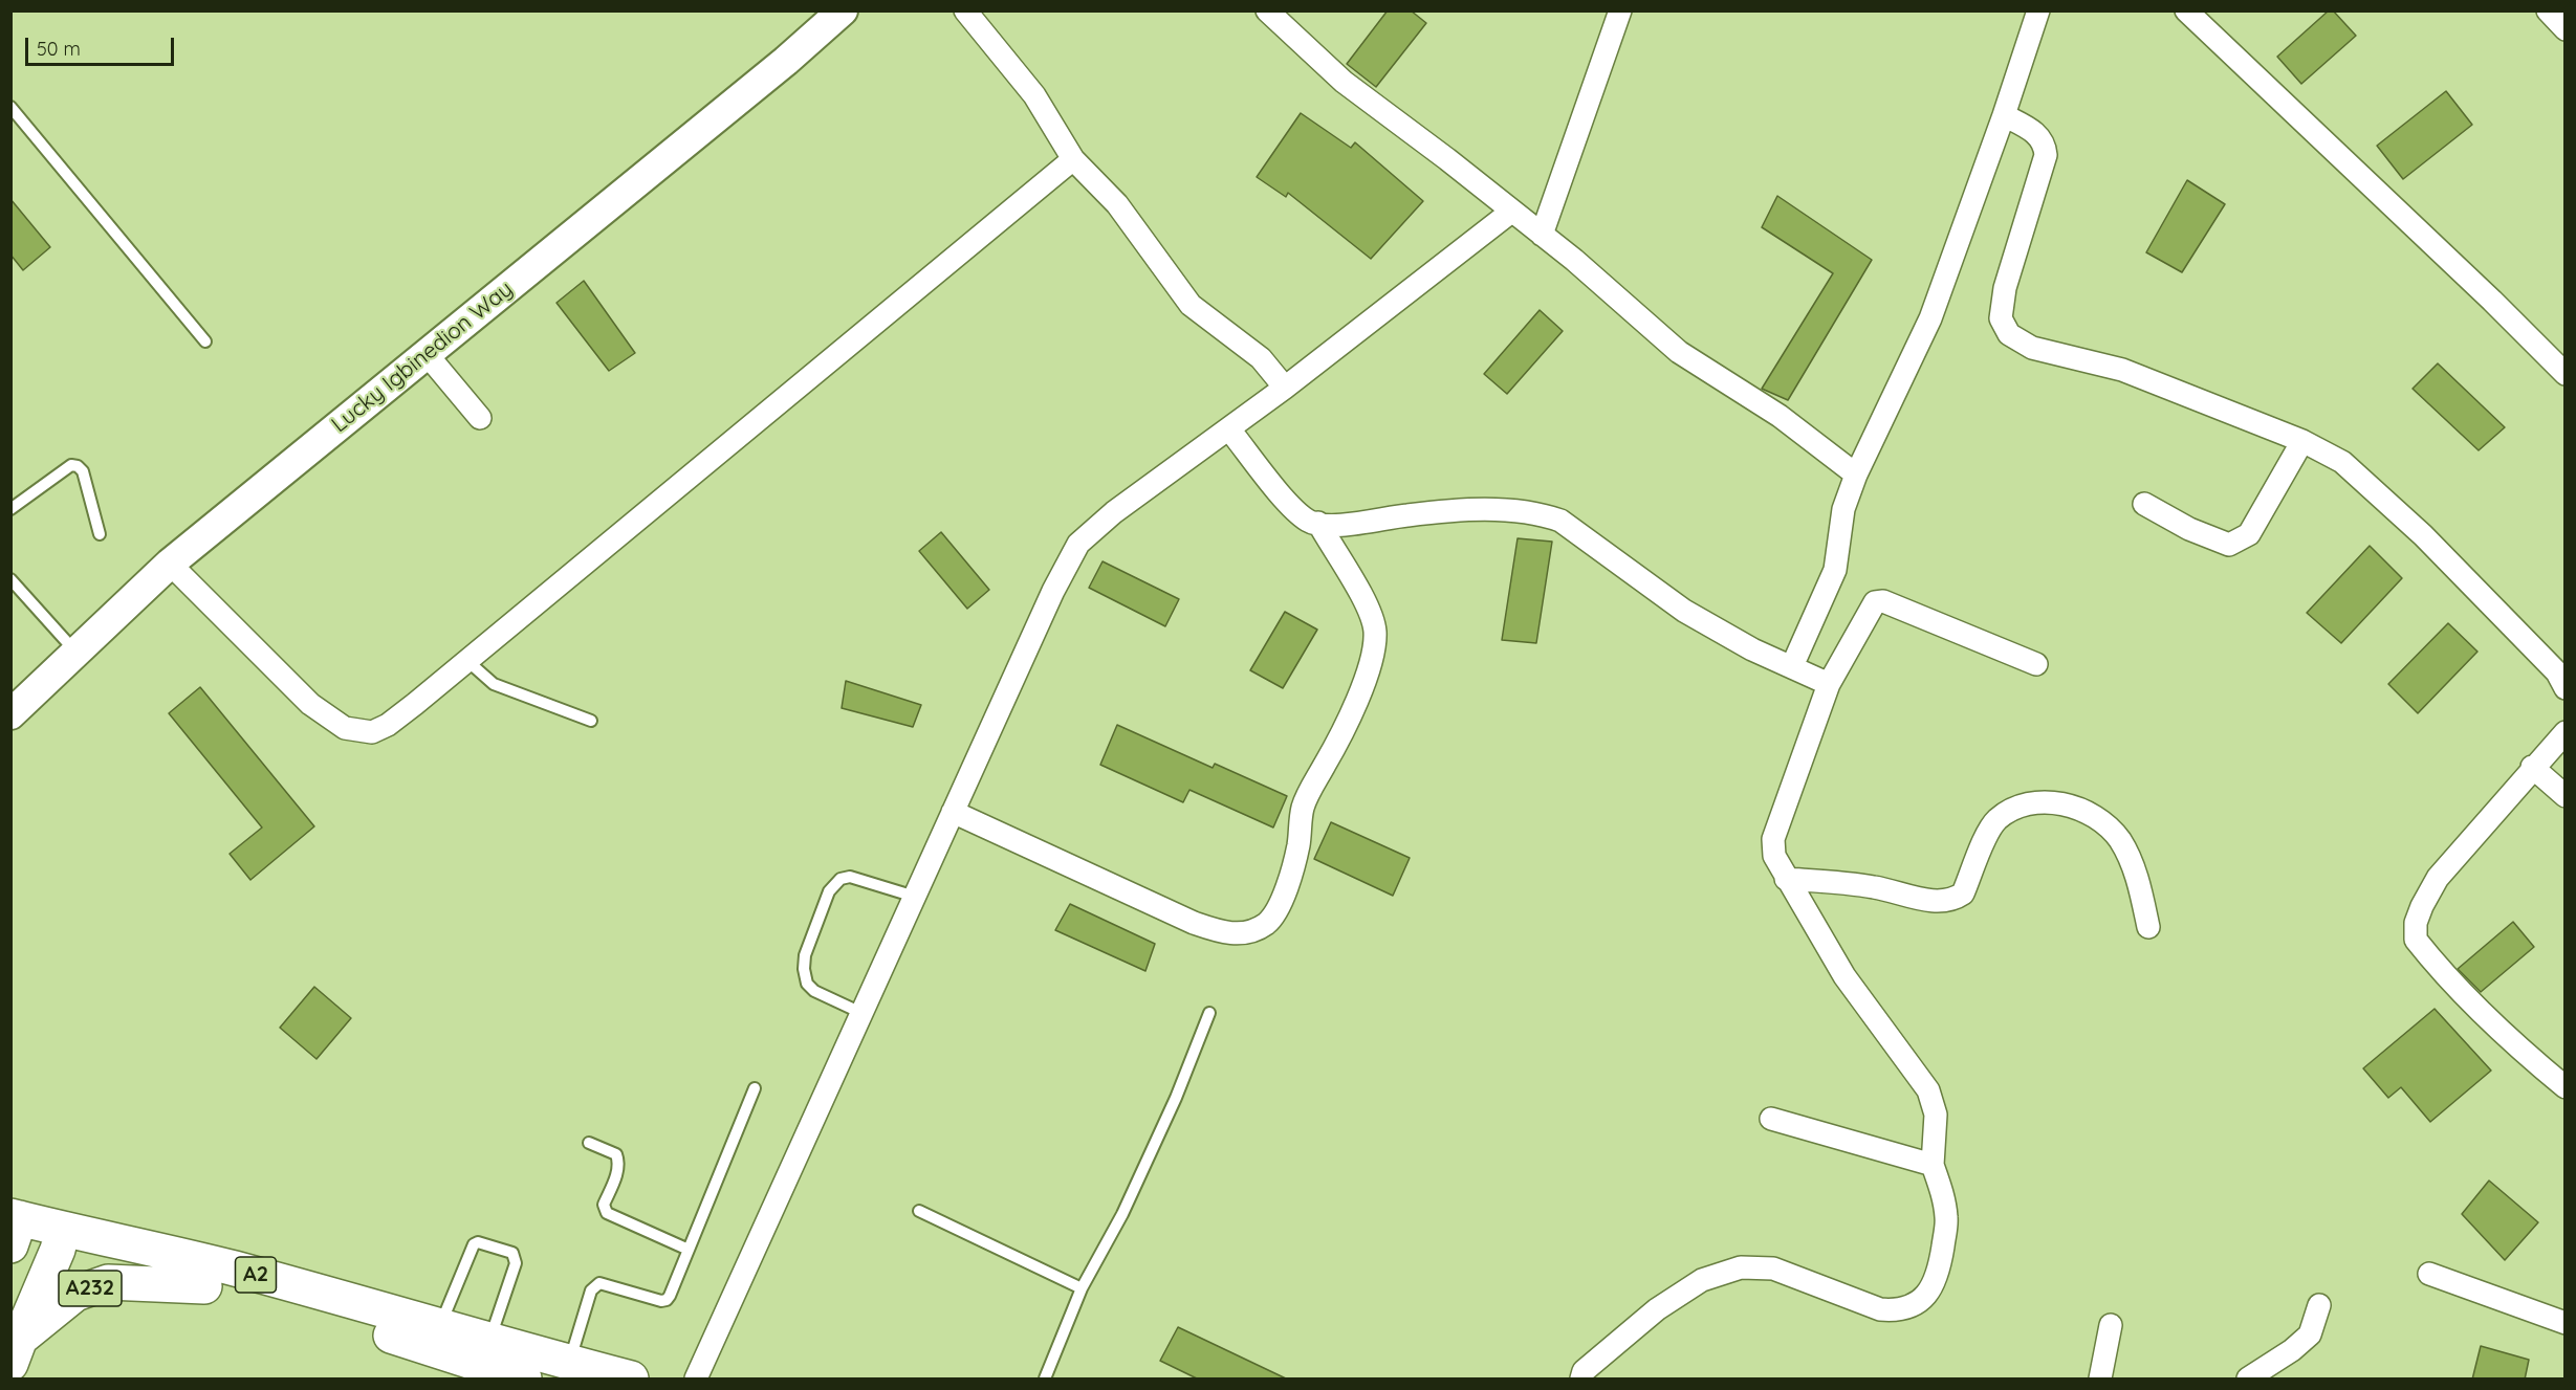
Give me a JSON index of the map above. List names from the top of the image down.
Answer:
{
  "streets": {
    "highway": ["A2", "A232"],
    "street": ["Lucky Igbinedion Way"]
  },
  "crossings": [
    ["A2", "A232"]
  ],
  "scale_bar": "50 m"
}
